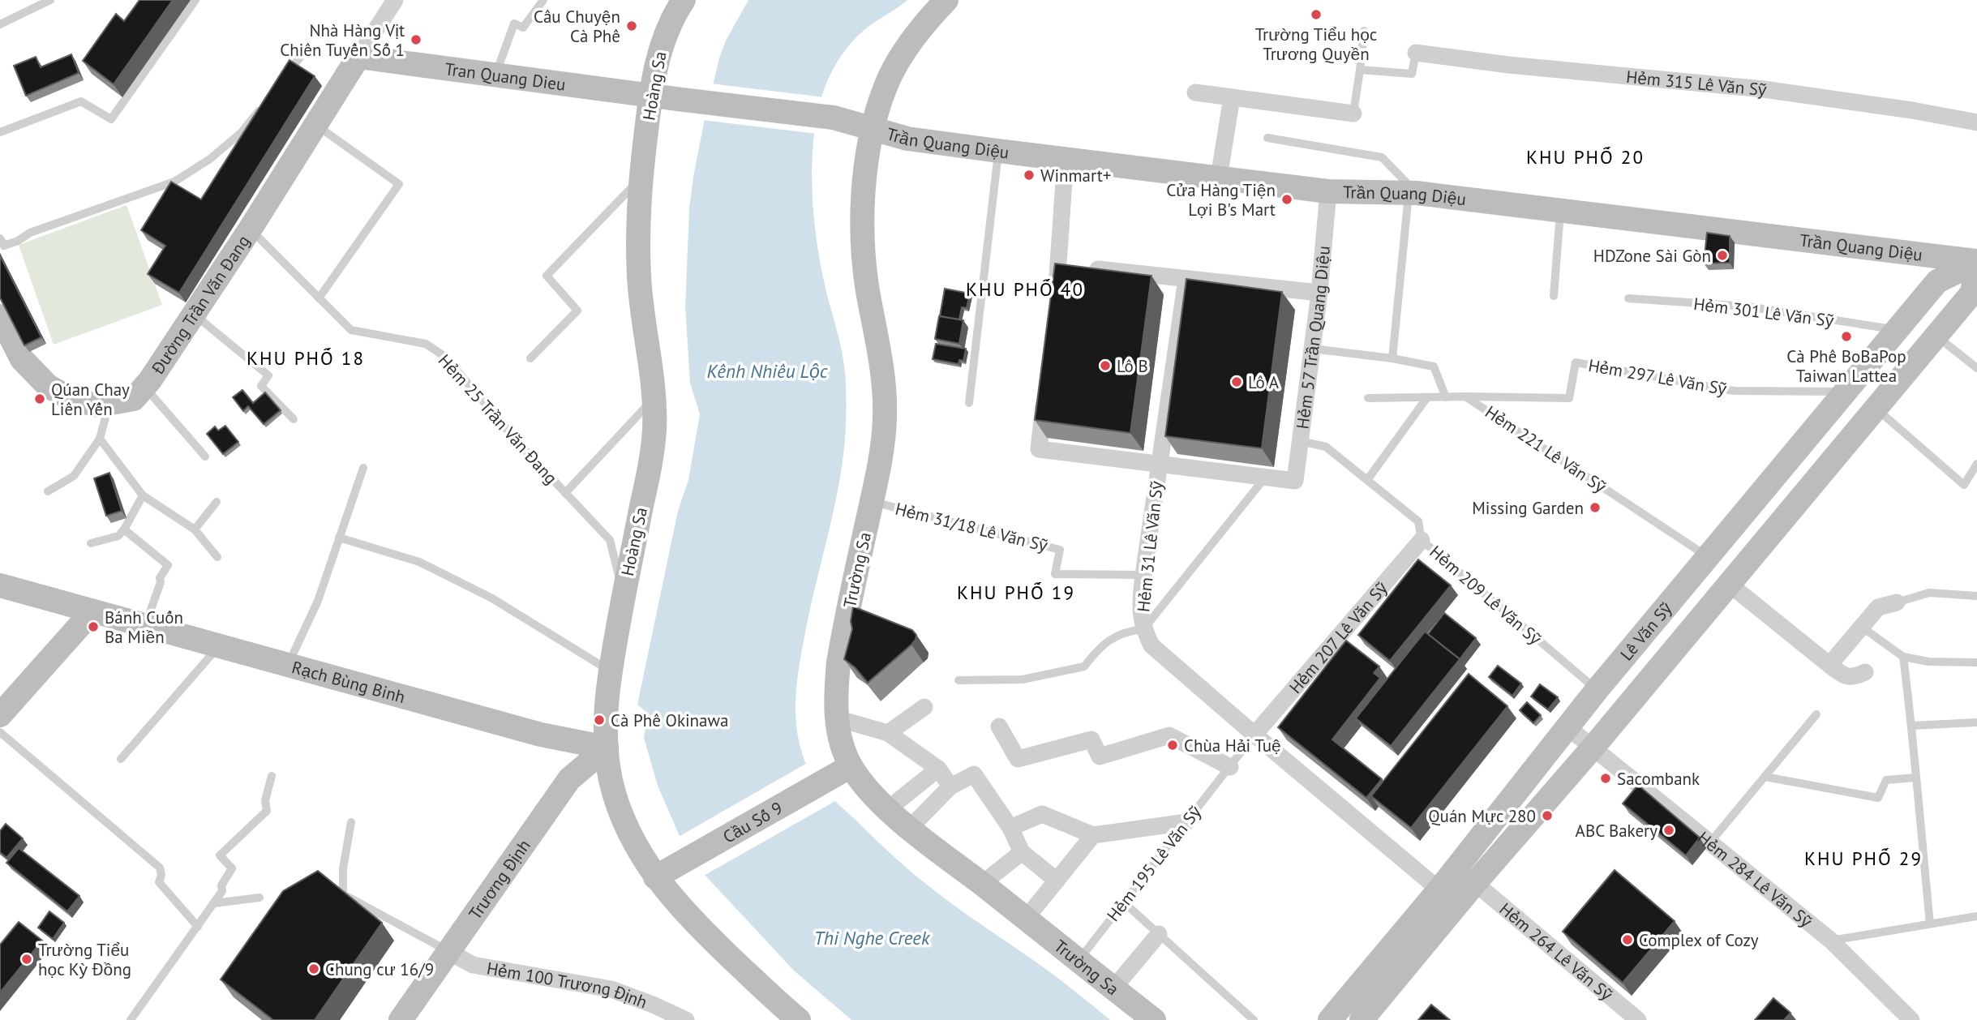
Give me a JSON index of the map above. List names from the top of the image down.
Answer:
{
  "streets": {
    "street": [
      "Tran Quang Dieu",
      "Hẻm 315 Lê Văn Sỹ",
      "Hoàng Sa",
      "Trần Quang Diệu",
      "Đường Trần Văn Đang",
      "Hẻm 57 Trần Quang Diệu",
      "Hẻm 31 Lê Văn Sỹ",
      "Trường Sa",
      "Lê Văn Sỹ",
      "Hẻm 207 Lê Văn Sỹ",
      "Rạch Bùng Binh",
      "Cầu Số 9",
      "Trương Định",
      "Hẻm 284 Lê Văn Sỹ",
      "Hẻm 264 Lê Văn Sỹ",
      "Hẻm 100 Trương Định"
    ],
    "lane": [
      "Hẻm 301 Lê Văn Sỹ",
      "Hẻm 297 Lê Văn Sỹ",
      "Hẻm 25 Trần Văn Đang",
      "Hẻm 221 Lê Văn Sỹ",
      "Hẻm 31/18 Lê Văn Sỹ",
      "Hẻm 209 Lê Văn Sỹ",
      "Hẻm 195 Lê Văn Sỹ"
    ]
  },
  "crossings": [
    ["Tran Quang Dieu", "Hoàng Sa"],
    ["Tran Quang Dieu", "Trần Quang Diệu"],
    ["Tran Quang Dieu", "Đường Trần Văn Đang"],
    ["Hoàng Sa", "Trần Quang Diệu"],
    ["Hoàng Sa", "Hẻm 25 Trần Văn Đang"],
    ["Hoàng Sa", "Rạch Bùng Binh"],
    ["Hoàng Sa", "Cầu Số 9"],
    ["Hoàng Sa", "Trương Định"],
    ["Trần Quang Diệu", "Hẻm 57 Trần Quang Diệu"],
    ["Trần Quang Diệu", "Trường Sa"],
    ["Trần Quang Diệu", "Lê Văn Sỹ"],
    ["Đường Trần Văn Đang", "Hẻm 25 Trần Văn Đang"],
    ["Hẻm 301 Lê Văn Sỹ", "Lê Văn Sỹ"],
    ["Hẻm 57 Trần Quang Diệu", "Hẻm 209 Lê Văn Sỹ"],
    ["Hẻm 297 Lê Văn Sỹ", "Hẻm 221 Lê Văn Sỹ"],
    ["Hẻm 297 Lê Văn Sỹ", "Lê Văn Sỹ"],
    ["Hẻm 221 Lê Văn Sỹ", "Lê Văn Sỹ"],
    ["Hẻm 31/18 Lê Văn Sỹ", "Hẻm 31 Lê Văn Sỹ"],
    ["Hẻm 31/18 Lê Văn Sỹ", "Trường Sa"],
    ["Trường Sa", "Cầu Số 9"],
    ["Trường Sa", "Hẻm 195 Lê Văn Sỹ"],
    ["Hẻm 209 Lê Văn Sỹ", "Lê Văn Sỹ"],
    ["Hẻm 209 Lê Văn Sỹ", "Hẻm 207 Lê Văn Sỹ"],
    ["Lê Văn Sỹ", "Hẻm 284 Lê Văn Sỹ"],
    ["Lê Văn Sỹ", "Hẻm 264 Lê Văn Sỹ"],
    ["Hẻm 207 Lê Văn Sỹ", "Hẻm 195 Lê Văn Sỹ"],
    ["Rạch Bùng Binh", "Trương Định"],
    ["Trương Định", "Hẻm 100 Trương Định"]
  ],
  "districts": [
    "KHU PHỐ 20",
    "KHU PHỐ 40",
    "KHU PHỐ 18",
    "KHU PHỐ 19",
    "KHU PHỐ 29"
  ],
  "water": ["Kênh Nhiêu Lộc", "Thi Nghe Creek"],
  "places": [
    "Trường Tiểu học Trương Quyền",
    "Câu Chuyện Cà Phê",
    "Nhà Hàng Vịt Chiên Tuyến Số 1",
    "Winmart+",
    "Cửa Hàng Tiện Lợi B's Mart",
    "HDZone Sài Gòn",
    "Cà Phê BoBaPop Taiwan Lattea",
    "Lô B",
    "Lô A",
    "Qúan Chay Liên Yến",
    "Missing Garden",
    "Bánh Cuốn Ba Miền",
    "Cà Phê Okinawa",
    "Chùa Hải Tuệ",
    "Sacombank",
    "Quán Mực 280",
    "ABC Bakery",
    "Complex of Cozy",
    "Trường Tiểu học Kỳ Đồng",
    "Chung cư 16/9"
  ]
}
